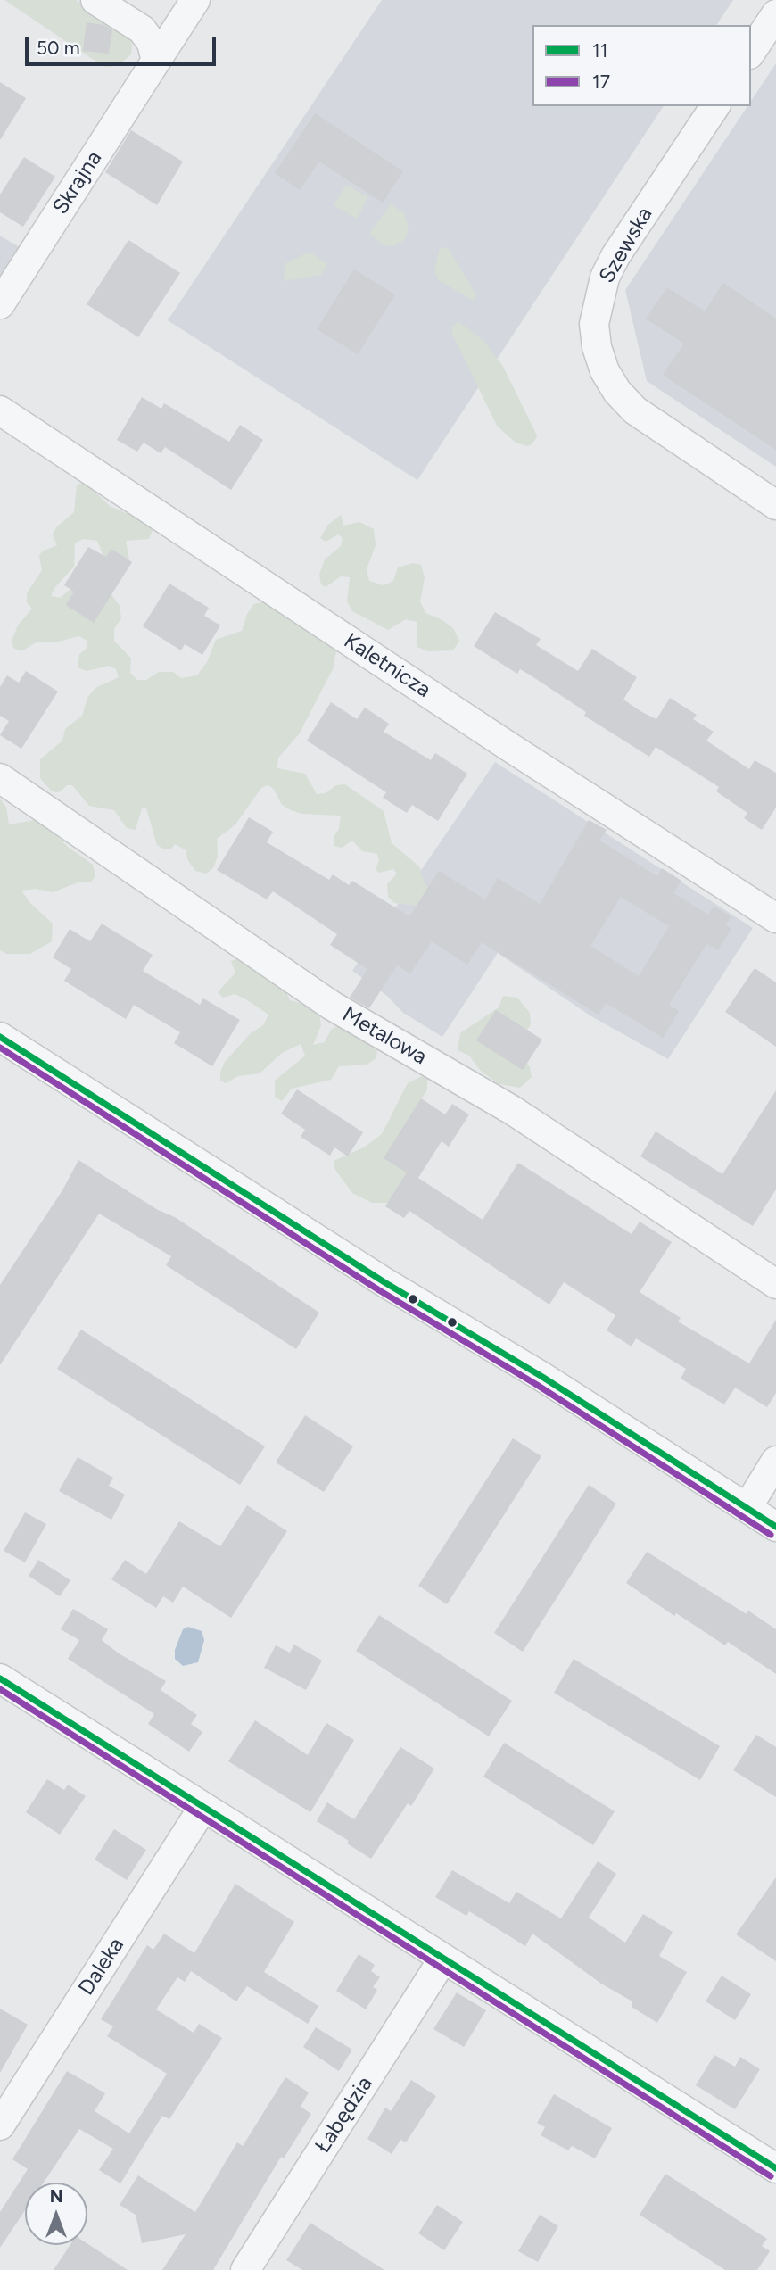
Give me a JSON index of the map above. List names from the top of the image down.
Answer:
{
  "streets": {
    "street": [
      "Skrajna",
      "Szewska",
      "Kaletnicza",
      "Metalowa",
      "Daleka",
      "Łabędzia"
    ]
  },
  "lines": ["transit line 11", "transit line 17"],
  "legend": ["11", "17"],
  "scale_bar": "50 m",
  "north": "top"
}
